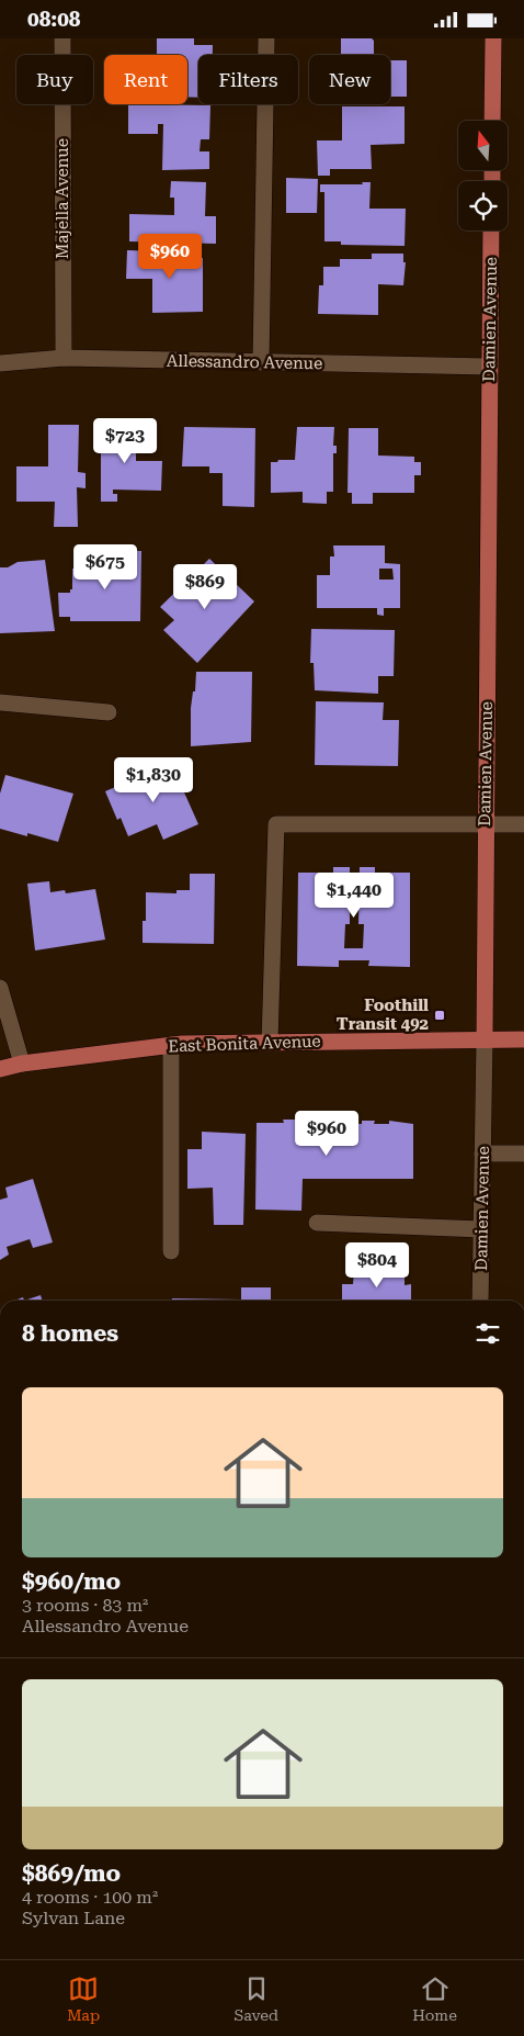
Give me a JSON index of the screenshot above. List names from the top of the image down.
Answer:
{
  "streets": {
    "main road": ["Damien Avenue", "East Bonita Avenue"],
    "street": ["Majella Avenue", "Allessandro Avenue"]
  },
  "crossings": [
    ["Majella Avenue", "Allessandro Avenue"],
    ["Damien Avenue", "Allessandro Avenue"],
    ["Damien Avenue", "East Bonita Avenue"]
  ],
  "places": {
    "transit": ["Foothill Transit 492"]
  },
  "north": "top",
  "page": {
    "status": "08:08",
    "chip": [
      "Buy",
      "Rent",
      "Filters",
      "New"
    ],
    "price": [
      "$960",
      "$723",
      "$675",
      "$869",
      "$1,830",
      "$1,440",
      "$960",
      "$804"
    ],
    "heading": "8 homes",
    "list": [
      {
        "name": "$960/mo",
        "note": "3 rooms · 83 m² · Allessandro Avenue"
      },
      {
        "name": "$869/mo",
        "note": "4 rooms · 100 m² · Sylvan Lane"
      }
    ],
    "tabs": ["Map", "Saved", "Home"]
  }
}
